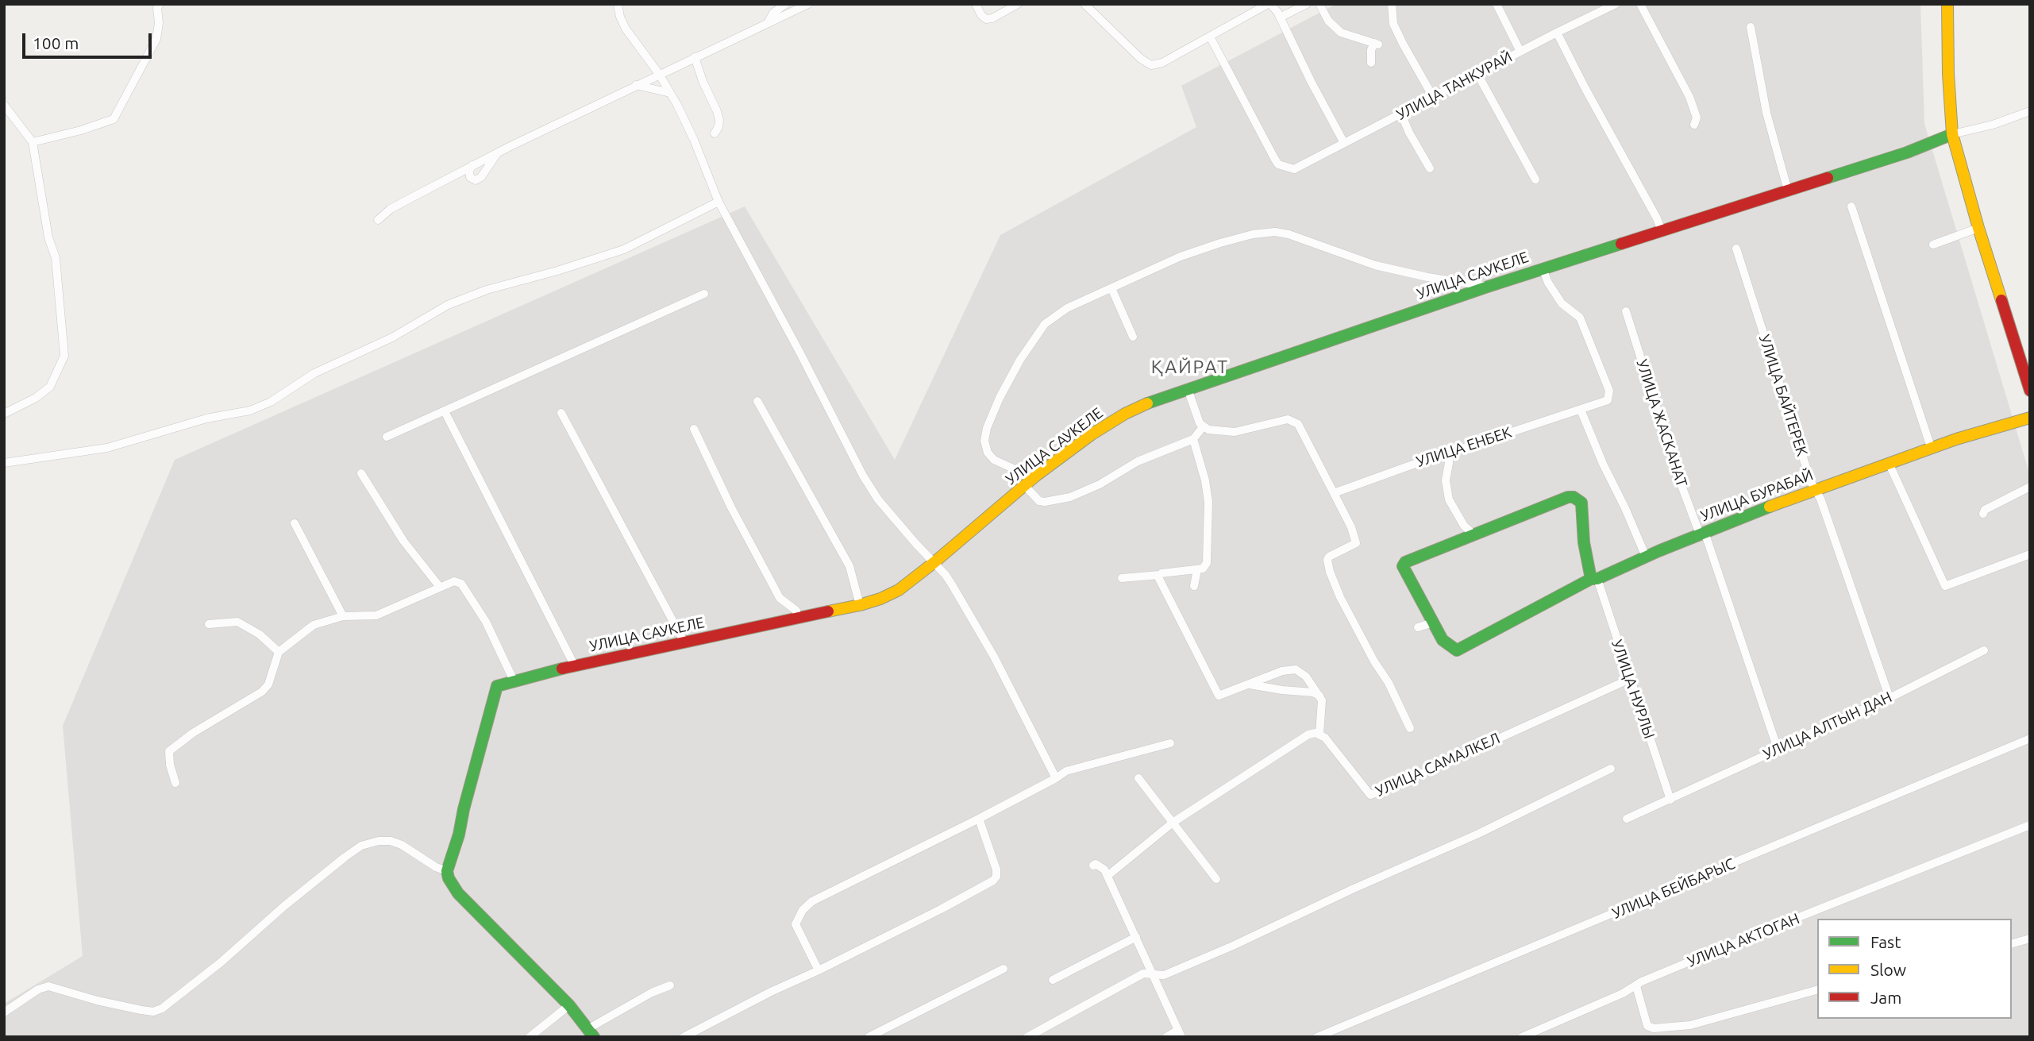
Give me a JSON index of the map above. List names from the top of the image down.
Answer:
{
  "streets": {
    "street": [
      "УЛИЦА ТАНКУРАЙ",
      "УЛИЦА САУКЕЛЕ",
      "УЛИЦА БАЙТЕРЕК",
      "УЛИЦА ЖАСКАНАТ",
      "УЛИЦА ЕНБЕК",
      "УЛИЦА БУРАБАЙ",
      "УЛИЦА НУРЛЫ",
      "УЛИЦА АЛТЫН ДАН",
      "УЛИЦА САМАЛКЕЛ",
      "УЛИЦА БЕЙБАРЫС",
      "УЛИЦА АКТОГАН"
    ]
  },
  "crossings": [
    ["УЛИЦА САУКЕЛЕ", "УЛИЦА ЕНБЕК"],
    ["УЛИЦА БАЙТЕРЕК", "УЛИЦА БУРАБАЙ"],
    ["УЛИЦА БАЙТЕРЕК", "УЛИЦА АЛТЫН ДАН"],
    ["УЛИЦА ЖАСКАНАТ", "УЛИЦА БУРАБАЙ"],
    ["УЛИЦА ЖАСКАНАТ", "УЛИЦА АЛТЫН ДАН"],
    ["УЛИЦА БУРАБАЙ", "УЛИЦА НУРЛЫ"],
    ["УЛИЦА НУРЛЫ", "УЛИЦА АЛТЫН ДАН"],
    ["УЛИЦА НУРЛЫ", "УЛИЦА САМАЛКЕЛ"]
  ],
  "districts": ["ҚАЙРАТ"],
  "legend": ["Fast", "Slow", "Jam"],
  "scale_bar": "100 m"
}
